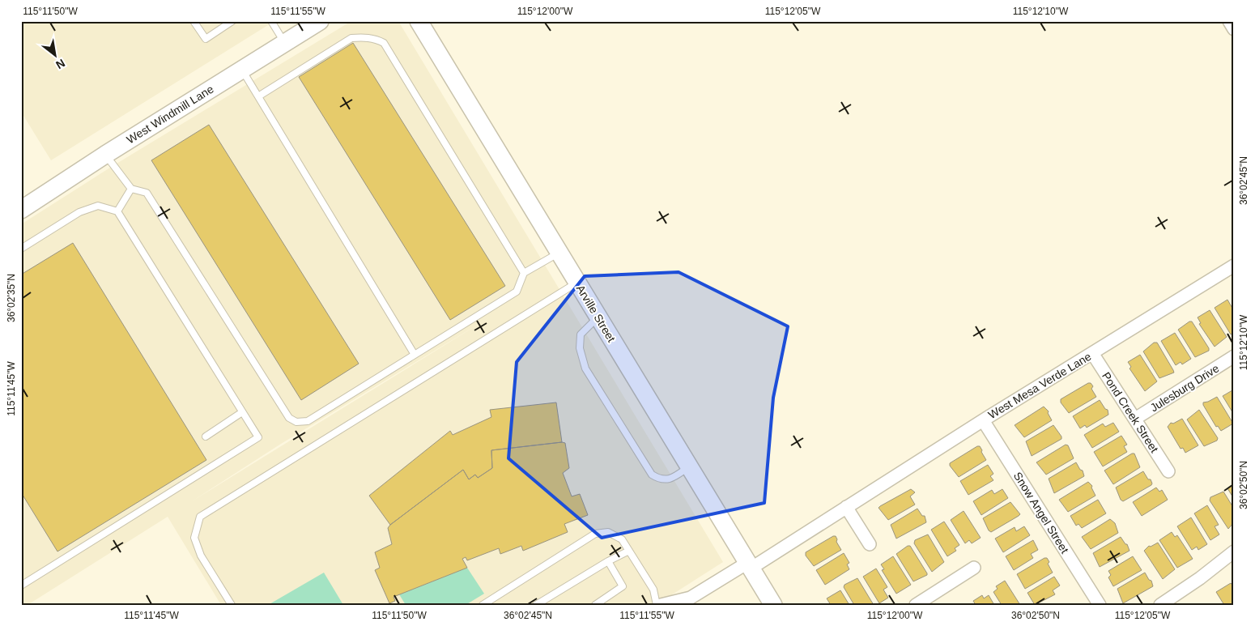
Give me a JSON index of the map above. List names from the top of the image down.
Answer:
{
  "streets": {
    "street": [
      "West Windmill Lane",
      "Arville Street",
      "West Mesa Verde Lane",
      "Julesburg Drive",
      "Pond Creek Street",
      "Snow Angel Street"
    ]
  },
  "crossings": [
    ["Arville Street", "West Mesa Verde Lane"],
    ["West Mesa Verde Lane", "Pond Creek Street"],
    ["West Mesa Verde Lane", "Snow Angel Street"],
    ["Julesburg Drive", "Pond Creek Street"]
  ],
  "north": "bottom right",
  "coordinates": [
    "115°11'50\"W",
    "115°11'55\"W",
    "115°12'00\"W",
    "115°12'05\"W",
    "115°12'10\"W",
    "36°02'45\"N",
    "36°02'35\"N",
    "115°11'45\"W",
    "36°02'50\"N"
  ]
}
